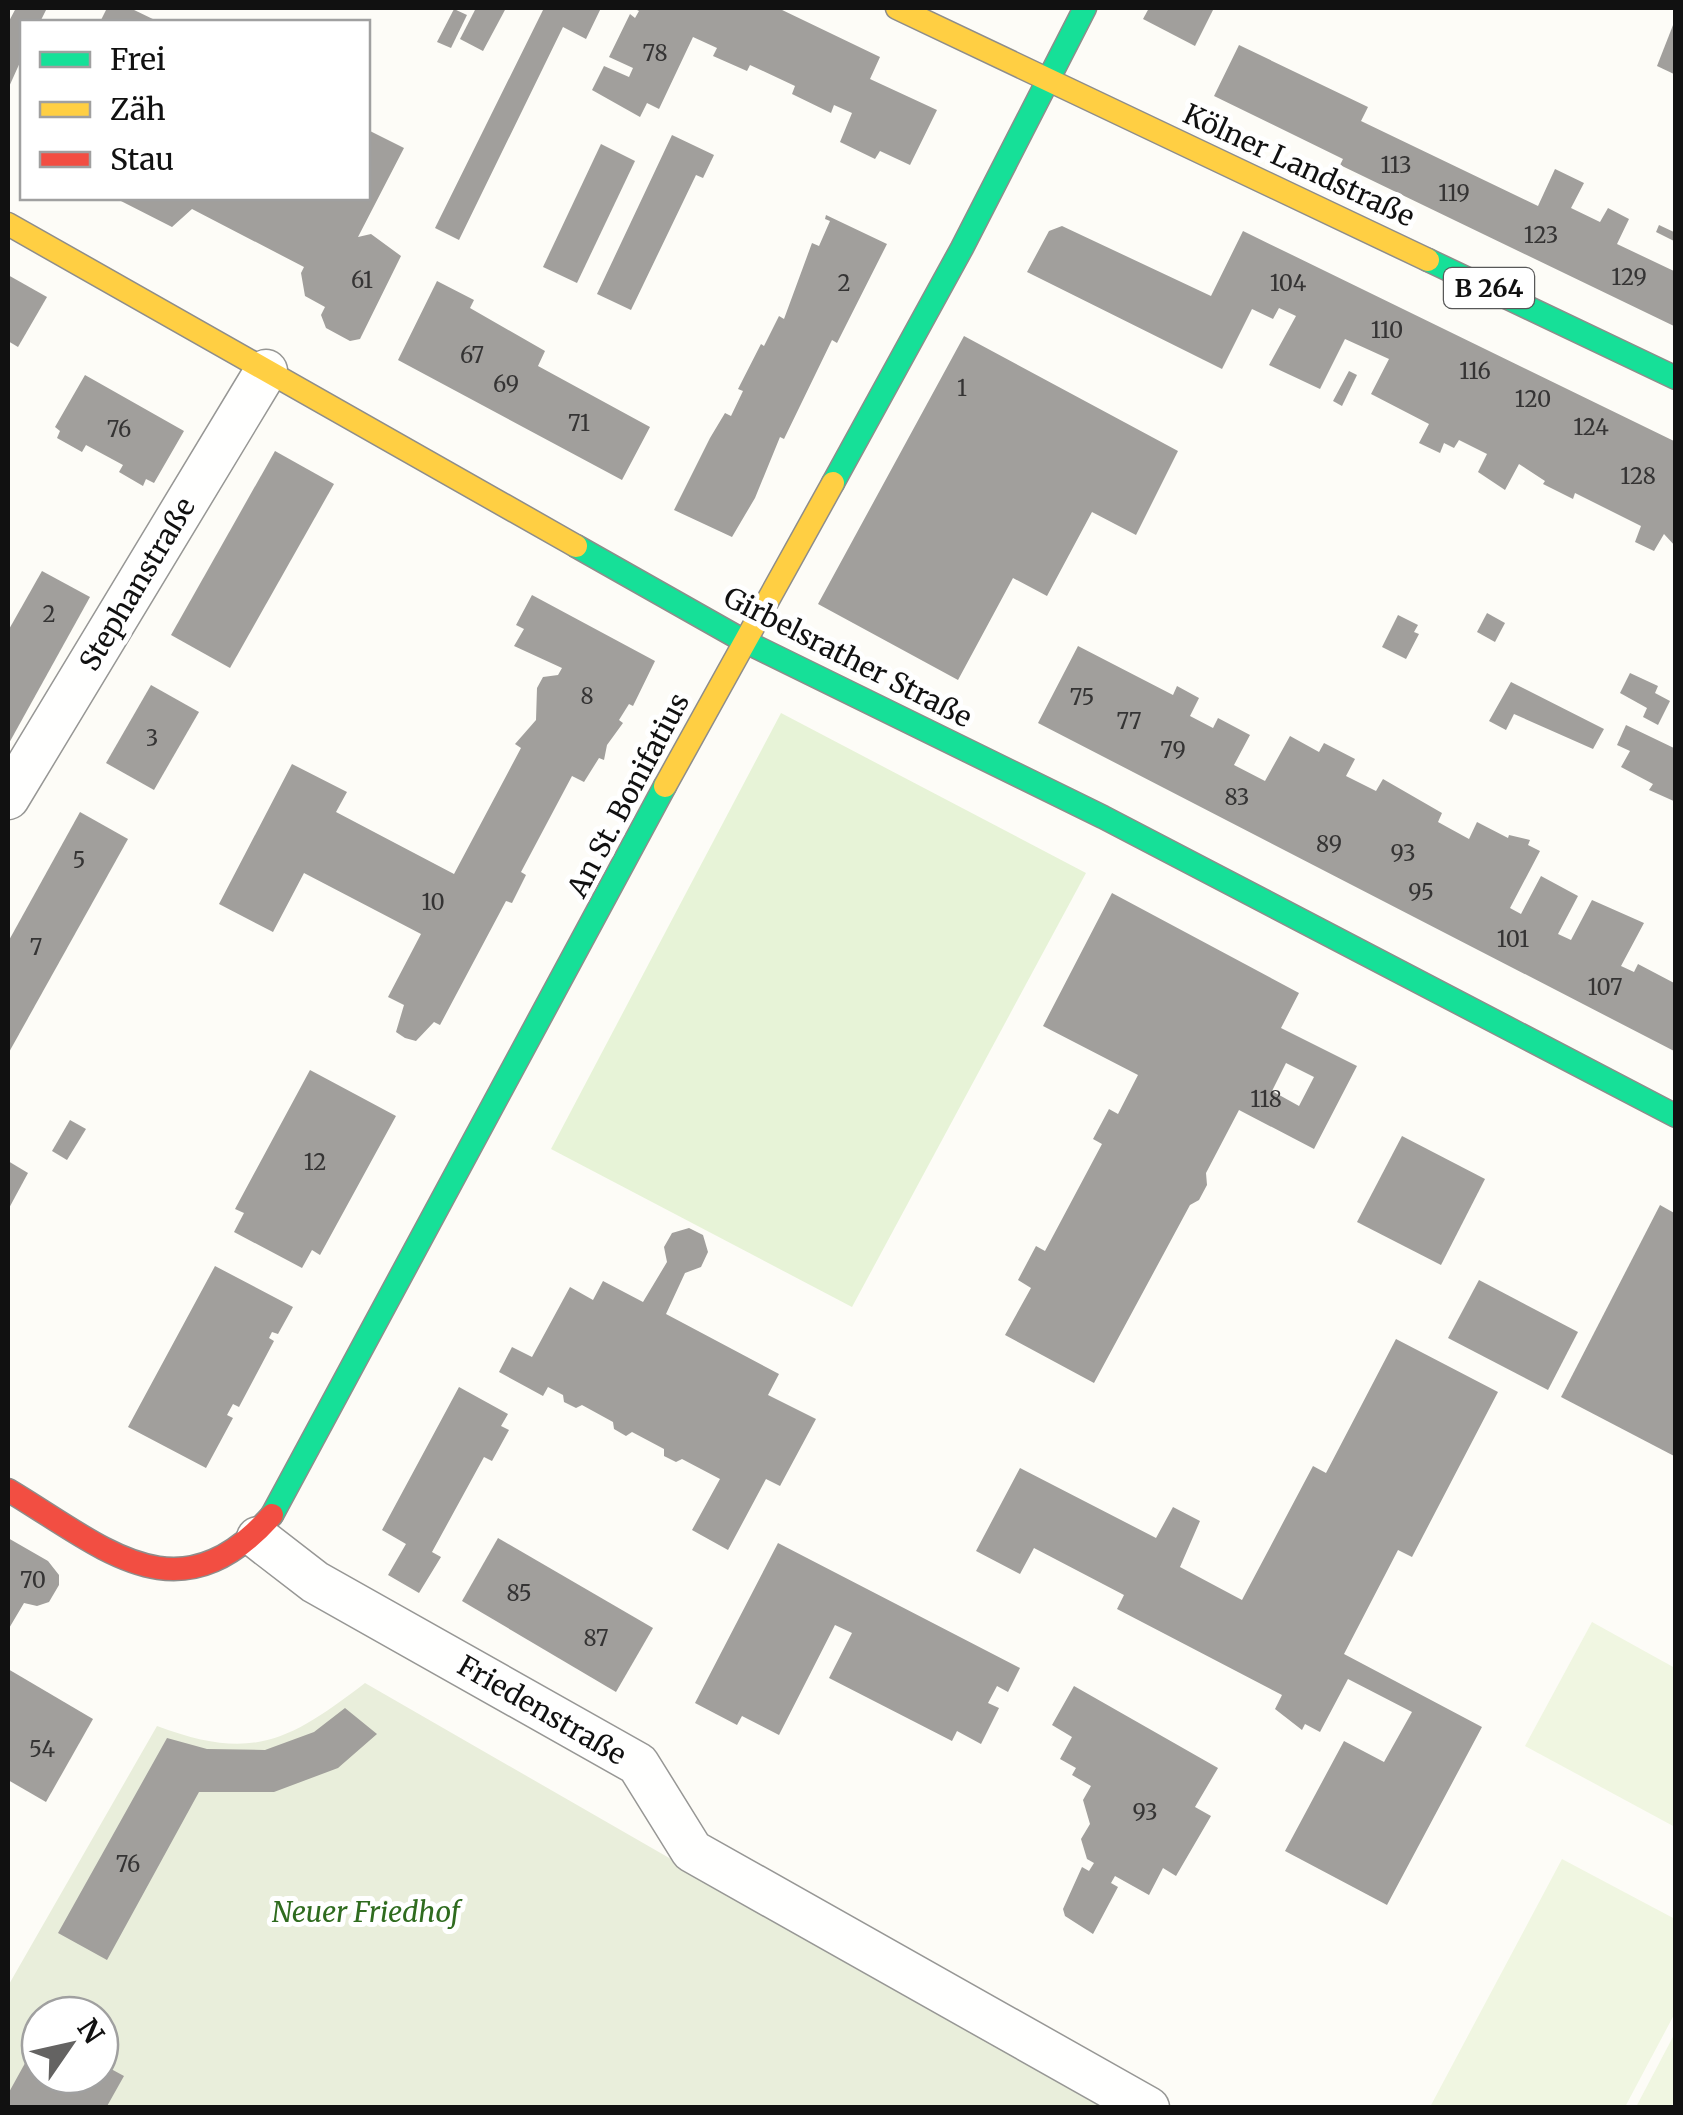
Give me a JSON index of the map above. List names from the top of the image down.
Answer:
{
  "streets": {
    "street": [
      "Kölner Landstraße",
      "B 264",
      "Stephanstraße",
      "Girbelsrather Straße",
      "An St. Bonifatius",
      "Friedenstraße"
    ]
  },
  "crossings": [
    ["Kölner Landstraße", "An St. Bonifatius"],
    ["Stephanstraße", "Girbelsrather Straße"],
    ["Girbelsrather Straße", "An St. Bonifatius"],
    ["An St. Bonifatius", "Friedenstraße"]
  ],
  "parks": ["Neuer Friedhof"],
  "house_numbers": [
    "78",
    "113",
    "119",
    "123",
    "129",
    "61",
    "2",
    "104",
    "110",
    "67",
    "116",
    "69",
    "1",
    "120",
    "71",
    "124",
    "76",
    "128",
    "2",
    "8",
    "75",
    "77",
    "3",
    "79",
    "83",
    "89",
    "93",
    "5",
    "95",
    "10",
    "101",
    "7",
    "107",
    "118",
    "12",
    "70",
    "85",
    "87",
    "54",
    "93",
    "76"
  ],
  "legend": ["Frei", "Zäh", "Stau"],
  "north": "top right"
}
